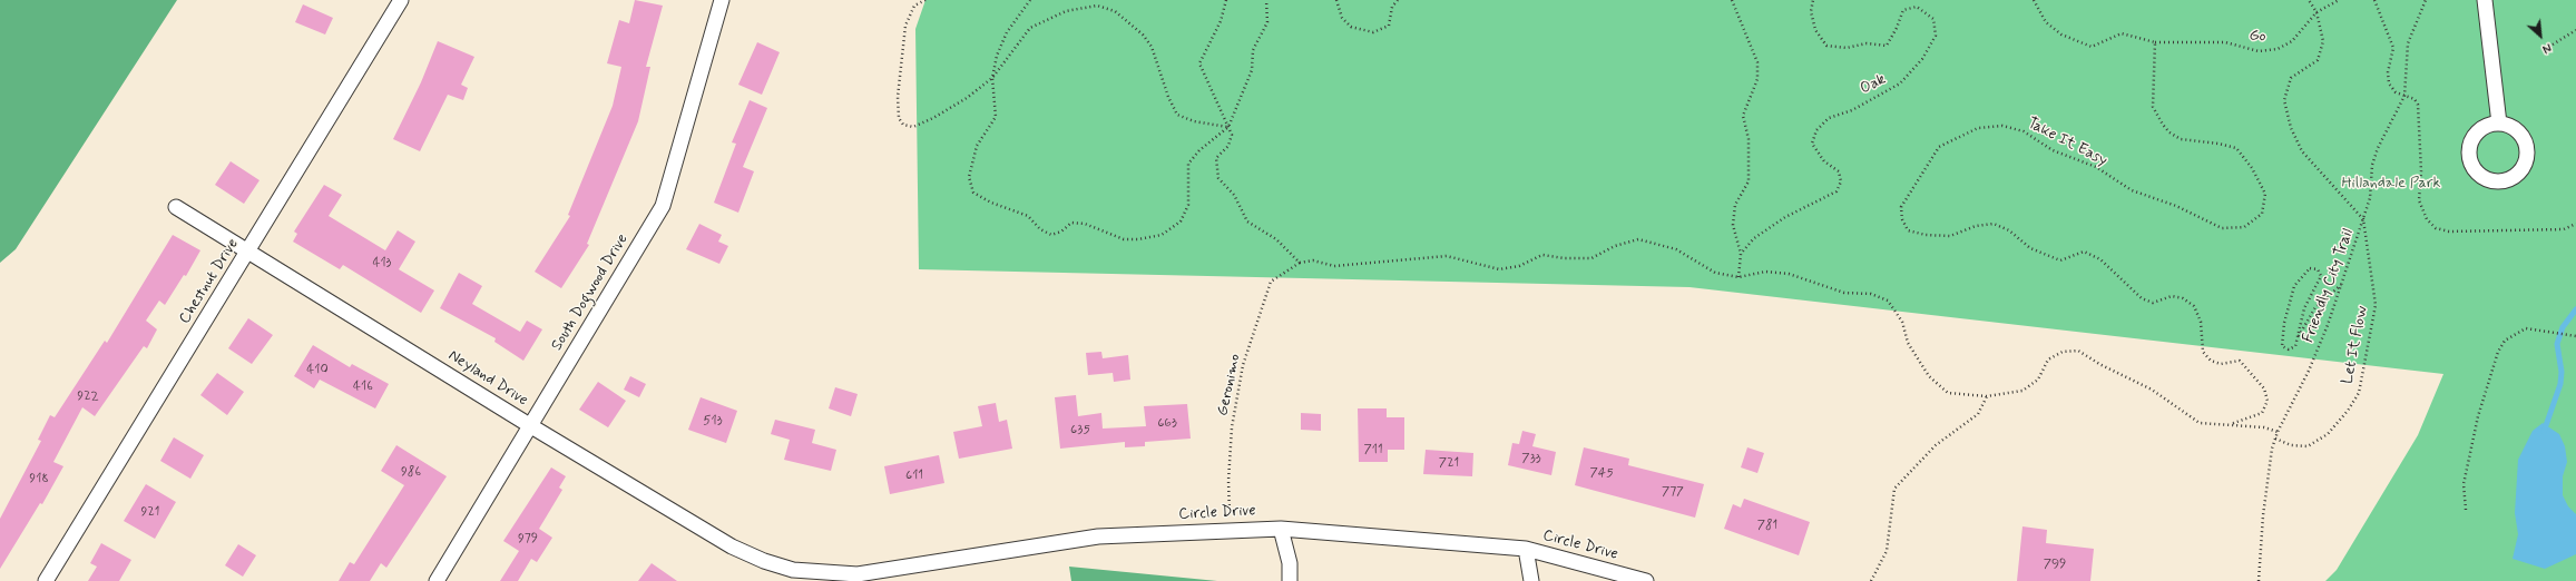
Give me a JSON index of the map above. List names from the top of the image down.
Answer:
{
  "streets": {
    "street": [
      "Chestnut Drive",
      "South Dogwood Drive",
      "Neyland Drive",
      "Circle Drive"
    ],
    "path": [
      "Go",
      "Oak",
      "Take It Easy",
      "Friendly City Trail",
      "Let It Flow",
      "Geronimo"
    ]
  },
  "crossings": [
    ["Go", "Take It Easy"],
    ["Chestnut Drive", "Neyland Drive"],
    ["Friendly City Trail", "Let It Flow"],
    ["South Dogwood Drive", "Neyland Drive"],
    ["Neyland Drive", "Circle Drive"],
    ["Geronimo", "Circle Drive"]
  ],
  "parks": ["Hillandale Park"],
  "house_numbers": [
    "413",
    "410",
    "416",
    "922",
    "513",
    "663",
    "635",
    "711",
    "733",
    "721",
    "986",
    "745",
    "611",
    "918",
    "777",
    "921",
    "781",
    "979",
    "799"
  ],
  "north": "bottom right"
}
